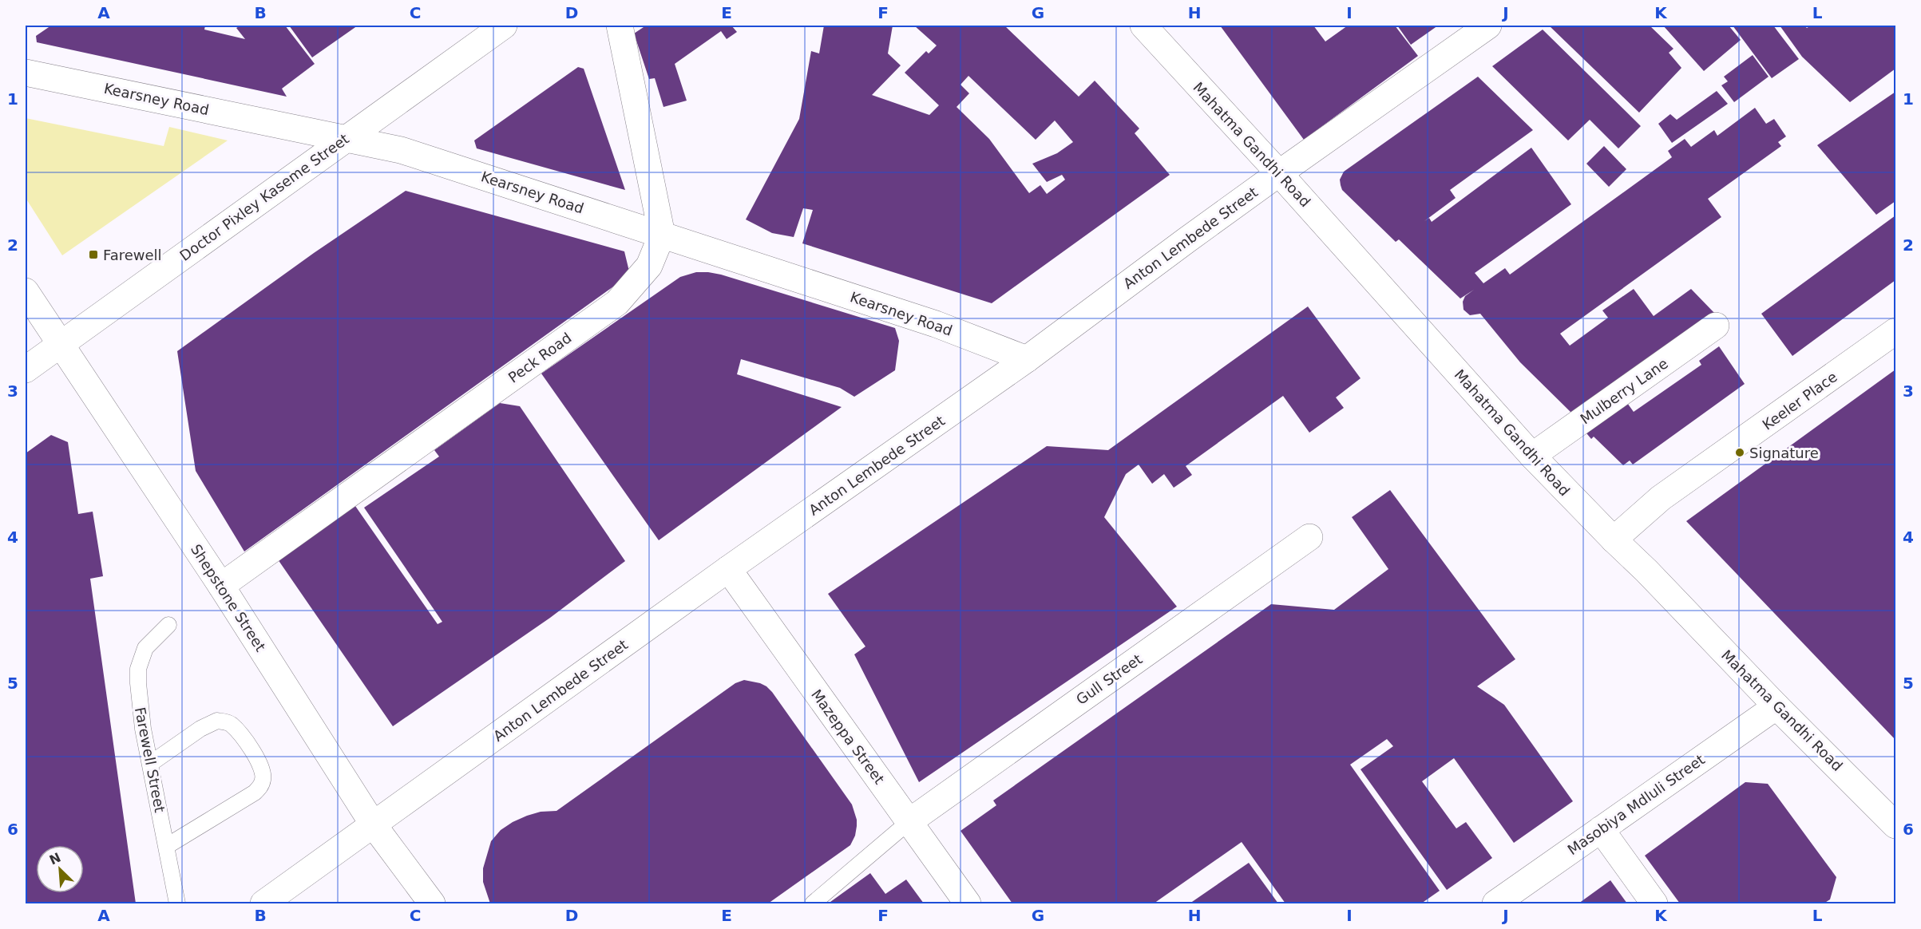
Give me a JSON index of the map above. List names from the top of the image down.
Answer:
{
  "streets": {
    "street": [
      "Kearsney Road",
      "Mahatma Gandhi Road",
      "Doctor Pixley Kaseme Street",
      "Anton Lembede Street",
      "Peck Road",
      "Mulberry Lane",
      "Keeler Place",
      "Shepstone Street",
      "Gull Street",
      "Mazeppa Street",
      "Masobiya Mdluli Street"
    ],
    "lane": ["Farewell Street"]
  },
  "crossings": [
    ["Kearsney Road", "Doctor Pixley Kaseme Street"],
    ["Kearsney Road", "Anton Lembede Street"],
    ["Kearsney Road", "Peck Road"],
    ["Mahatma Gandhi Road", "Anton Lembede Street"],
    ["Mahatma Gandhi Road", "Mulberry Lane"],
    ["Mahatma Gandhi Road", "Keeler Place"],
    ["Mahatma Gandhi Road", "Masobiya Mdluli Street"],
    ["Doctor Pixley Kaseme Street", "Shepstone Street"],
    ["Anton Lembede Street", "Shepstone Street"],
    ["Anton Lembede Street", "Mazeppa Street"],
    ["Peck Road", "Shepstone Street"],
    ["Gull Street", "Mazeppa Street"]
  ],
  "places": {
    "transit": ["Farewell"],
    "other": ["Signature"]
  },
  "north": "top left",
  "grid": {
    "columns": [
      "A",
      "B",
      "C",
      "D",
      "E",
      "F",
      "G",
      "H",
      "I",
      "J",
      "K",
      "L"
    ],
    "rows": [
      "1",
      "2",
      "3",
      "4",
      "5",
      "6"
    ]
  }
}
